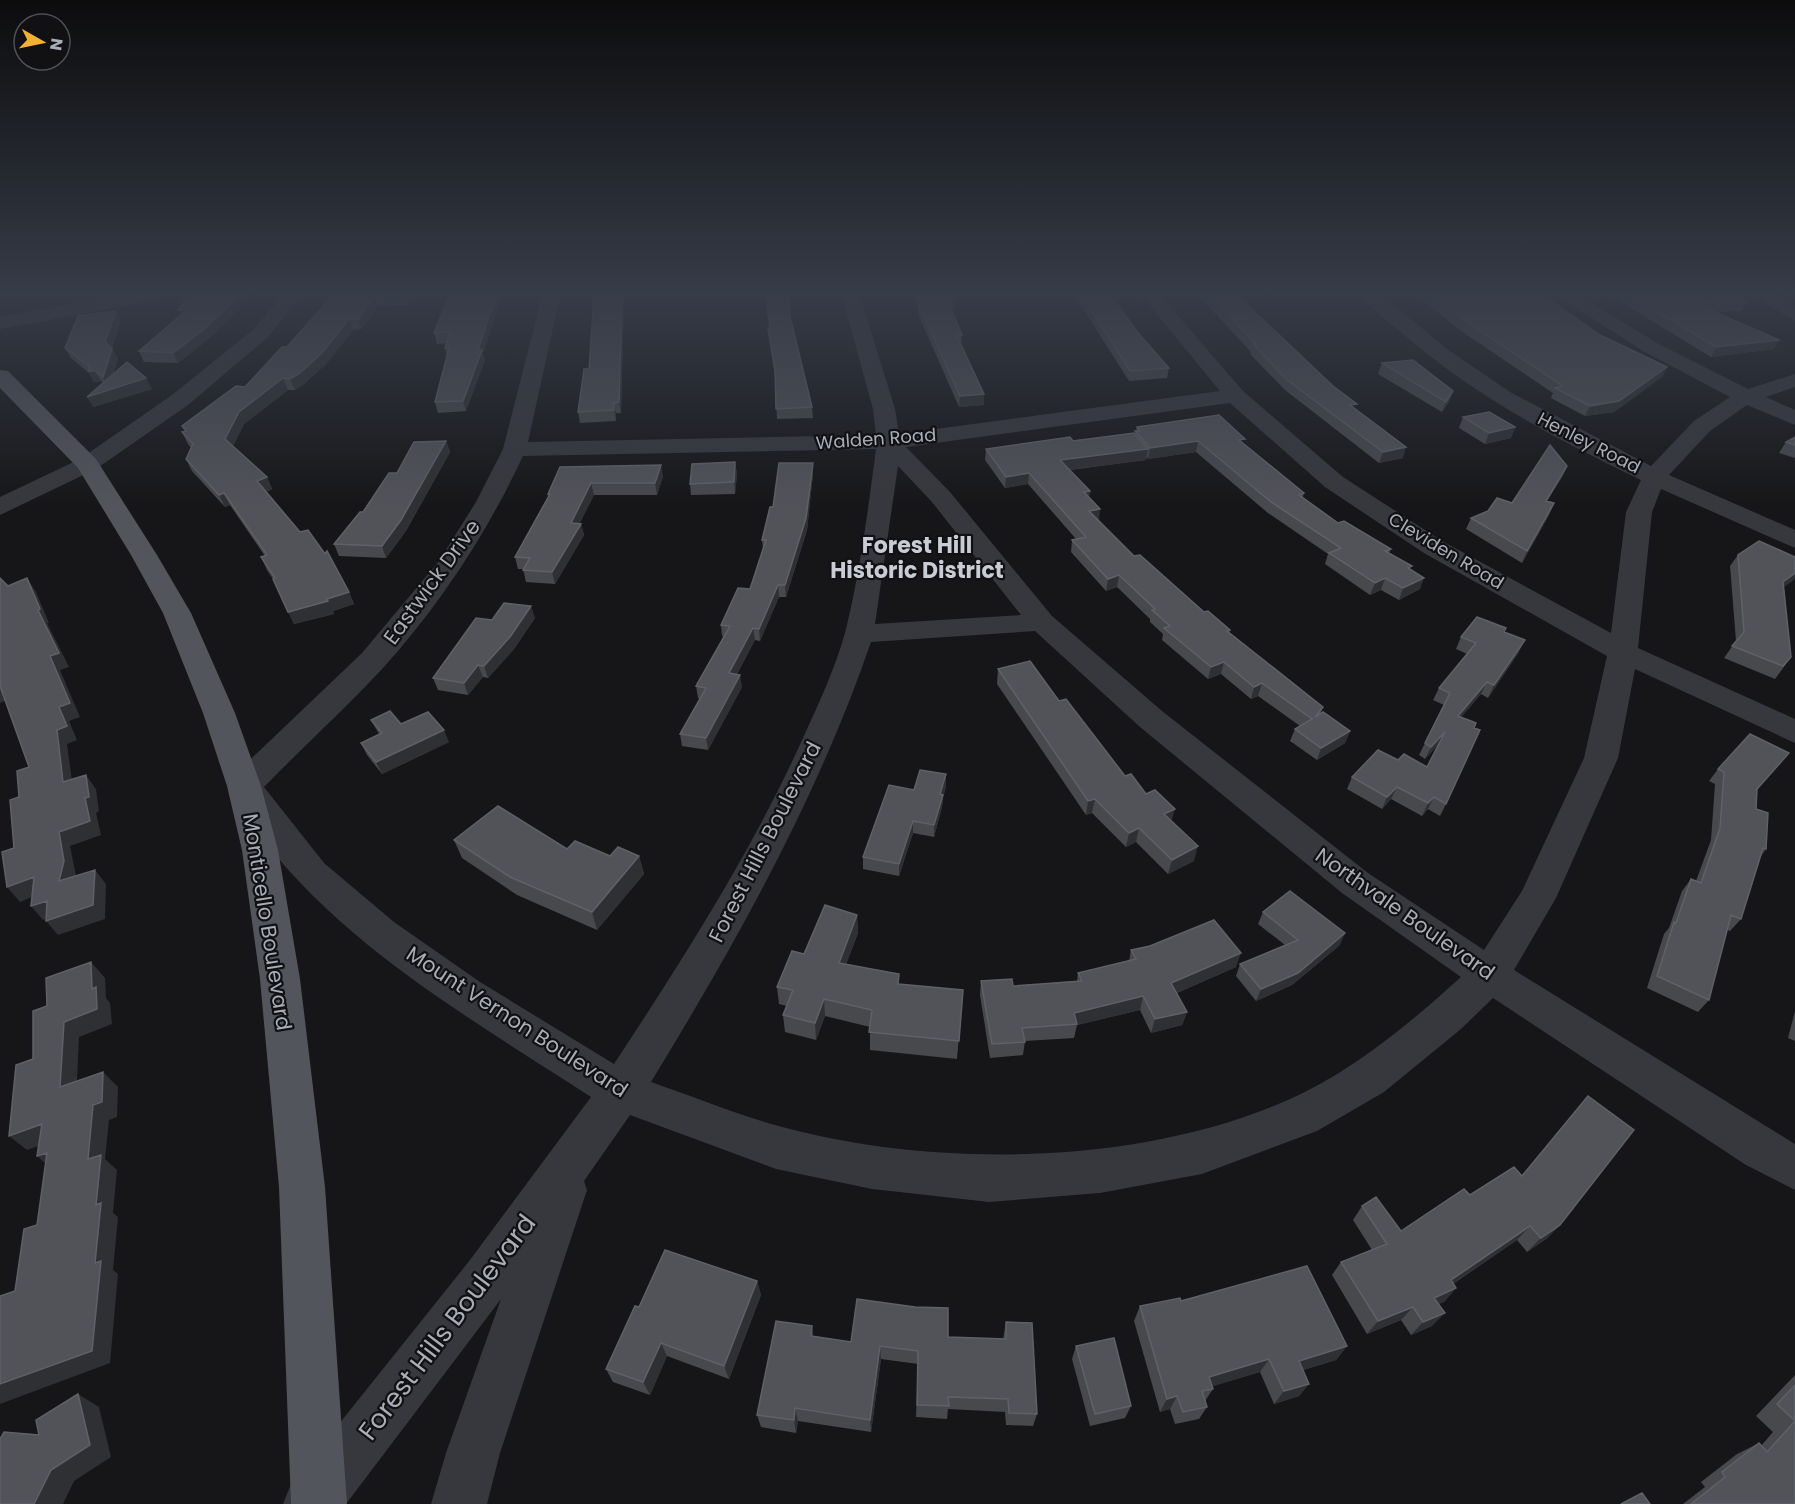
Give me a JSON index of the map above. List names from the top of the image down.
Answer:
{
  "streets": {
    "main road": ["Monticello Boulevard"],
    "street": [
      "Walden Road",
      "Henley Road",
      "Cleviden Road",
      "Eastwick Drive",
      "Forest Hills Boulevard",
      "Northvale Boulevard",
      "Mount Vernon Boulevard"
    ]
  },
  "crossings": [
    ["Walden Road", "Cleviden Road"],
    ["Walden Road", "Eastwick Drive"],
    ["Walden Road", "Forest Hills Boulevard"],
    ["Walden Road", "Northvale Boulevard"],
    ["Henley Road", "Mount Vernon Boulevard"],
    ["Cleviden Road", "Mount Vernon Boulevard"],
    ["Eastwick Drive", "Monticello Boulevard"],
    ["Eastwick Drive", "Mount Vernon Boulevard"],
    ["Forest Hills Boulevard", "Northvale Boulevard"],
    ["Forest Hills Boulevard", "Monticello Boulevard"],
    ["Forest Hills Boulevard", "Mount Vernon Boulevard"],
    ["Northvale Boulevard", "Mount Vernon Boulevard"],
    ["Monticello Boulevard", "Mount Vernon Boulevard"]
  ],
  "districts": ["Forest Hill Historic District"],
  "north": "right"
}
